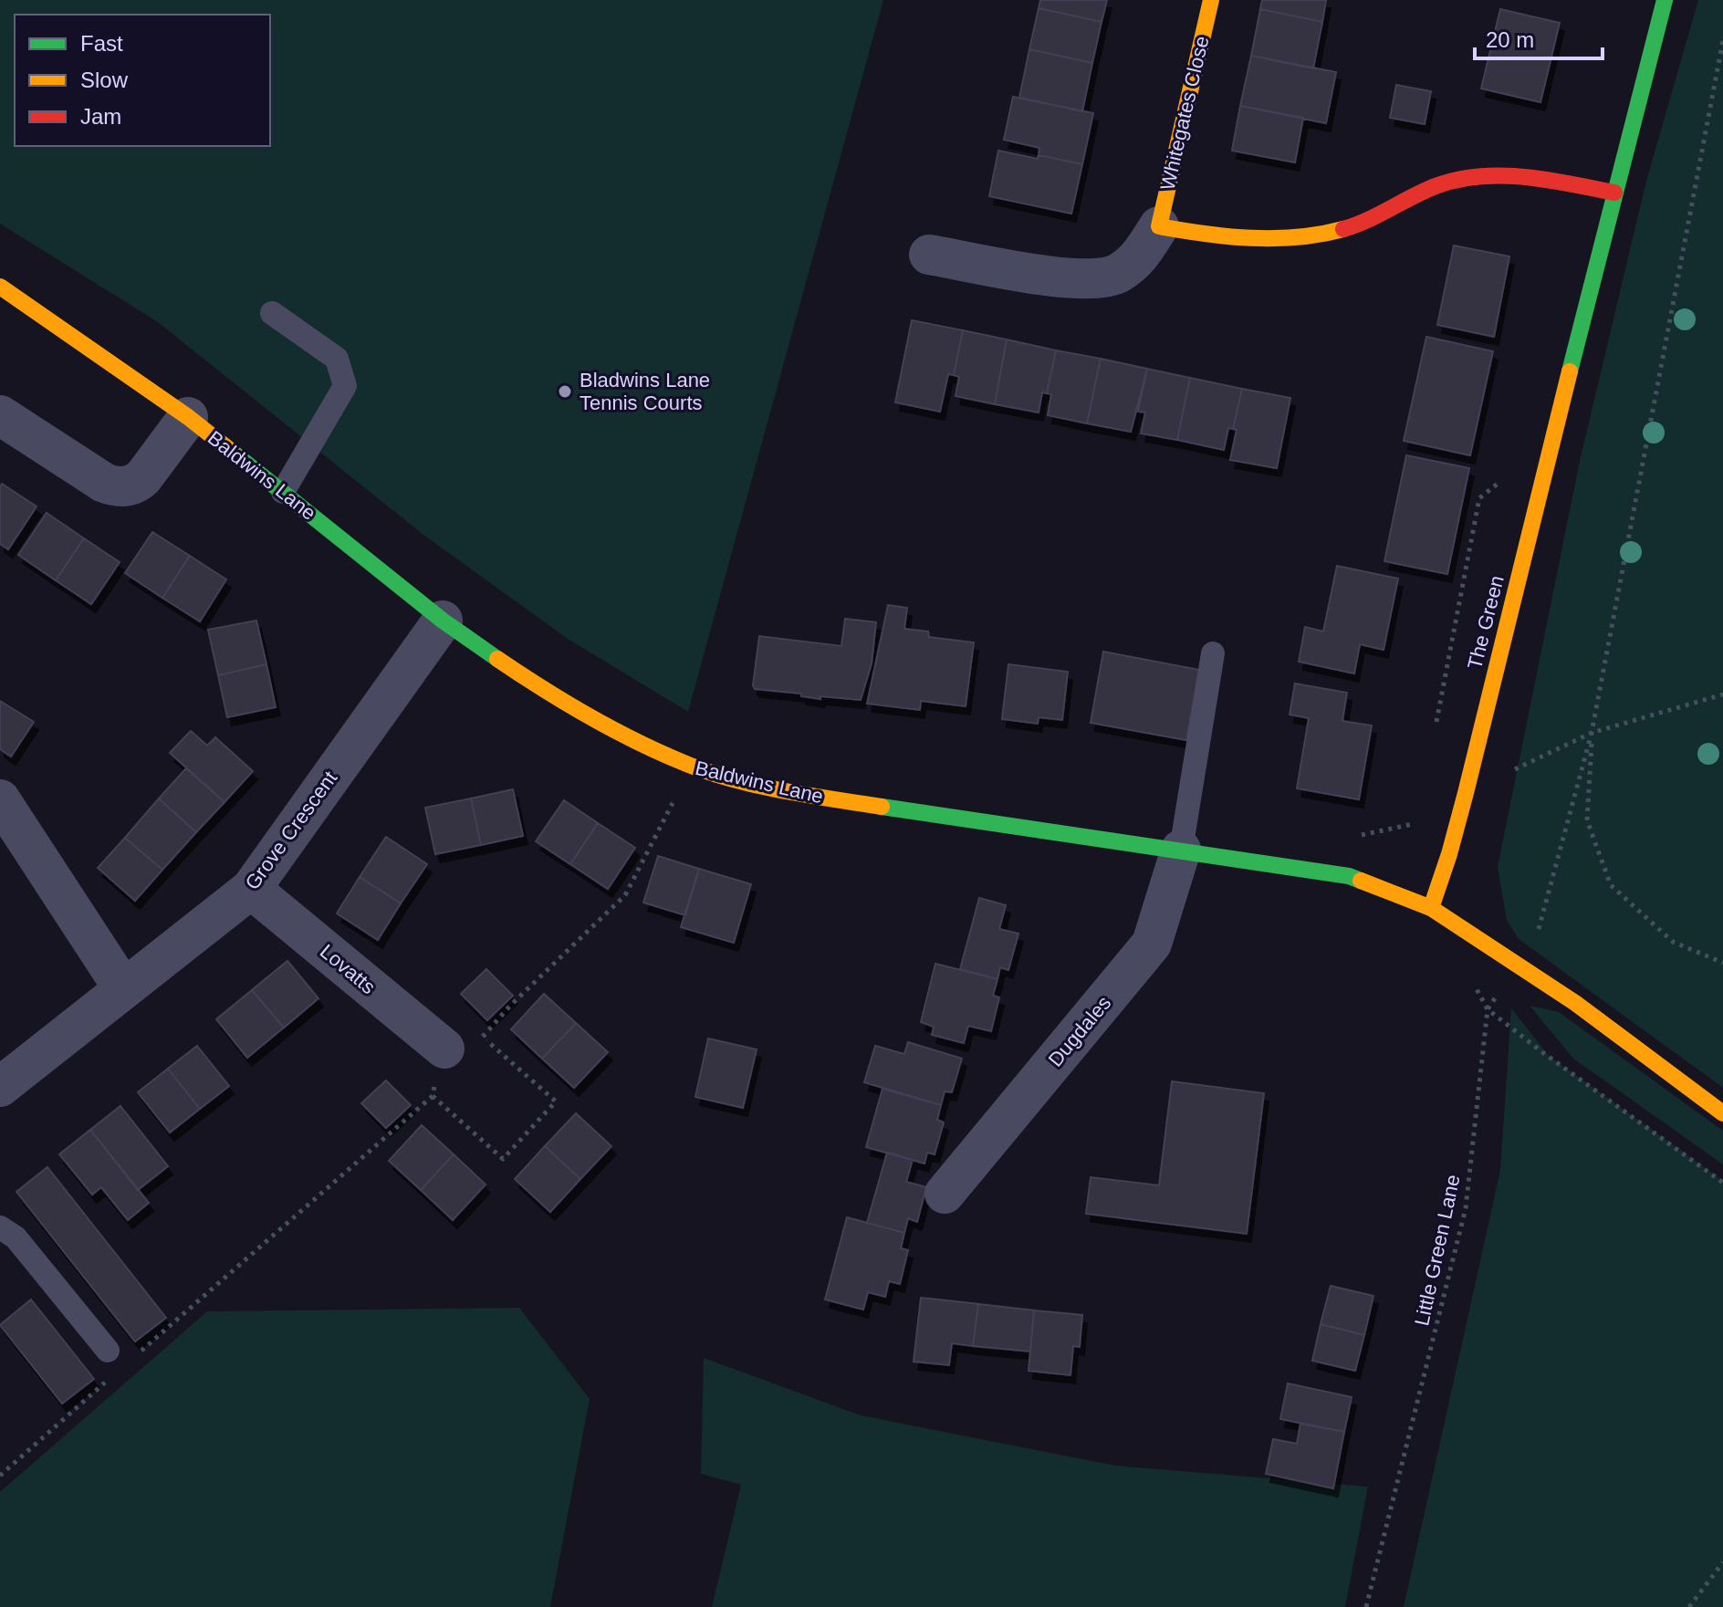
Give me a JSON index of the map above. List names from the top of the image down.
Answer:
{
  "streets": {
    "street": [
      "Whitegates Close",
      "Baldwins Lane",
      "The Green",
      "Grove Crescent",
      "Lovatts",
      "Dugdales"
    ],
    "path": ["Little Green Lane"]
  },
  "crossings": [
    ["Baldwins Lane", "The Green"],
    ["Baldwins Lane", "Grove Crescent"],
    ["Baldwins Lane", "Dugdales"],
    ["Grove Crescent", "Lovatts"]
  ],
  "places": ["Bladwins Lane Tennis Courts"],
  "legend": ["Fast", "Slow", "Jam"],
  "scale_bar": "20 m"
}
